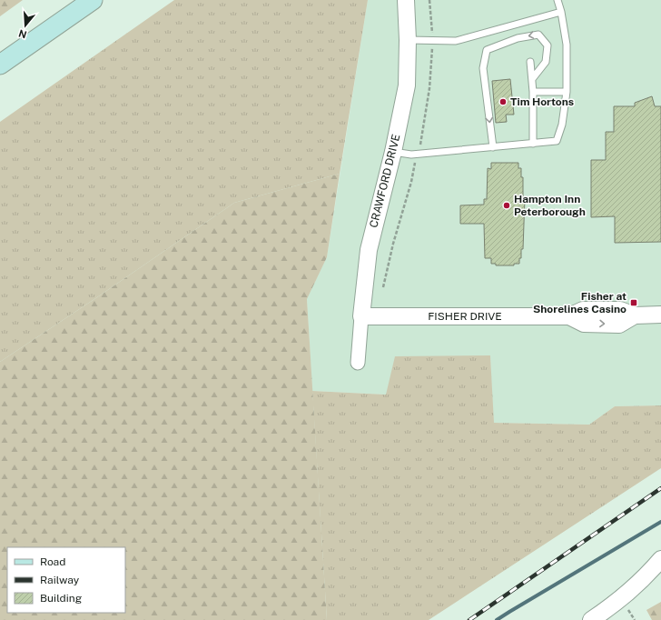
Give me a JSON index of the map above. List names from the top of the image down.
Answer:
{
  "streets": {
    "street": ["CRAWFORD DRIVE", "FISHER DRIVE"]
  },
  "crossings": [
    ["CRAWFORD DRIVE", "FISHER DRIVE"]
  ],
  "places": {
    "other": ["Tim Hortons", "Hampton Inn Peterborough"],
    "transit": ["Fisher at Shorelines Casino"]
  },
  "legend": ["Road", "Railway", "Building"],
  "north": "bottom"
}
